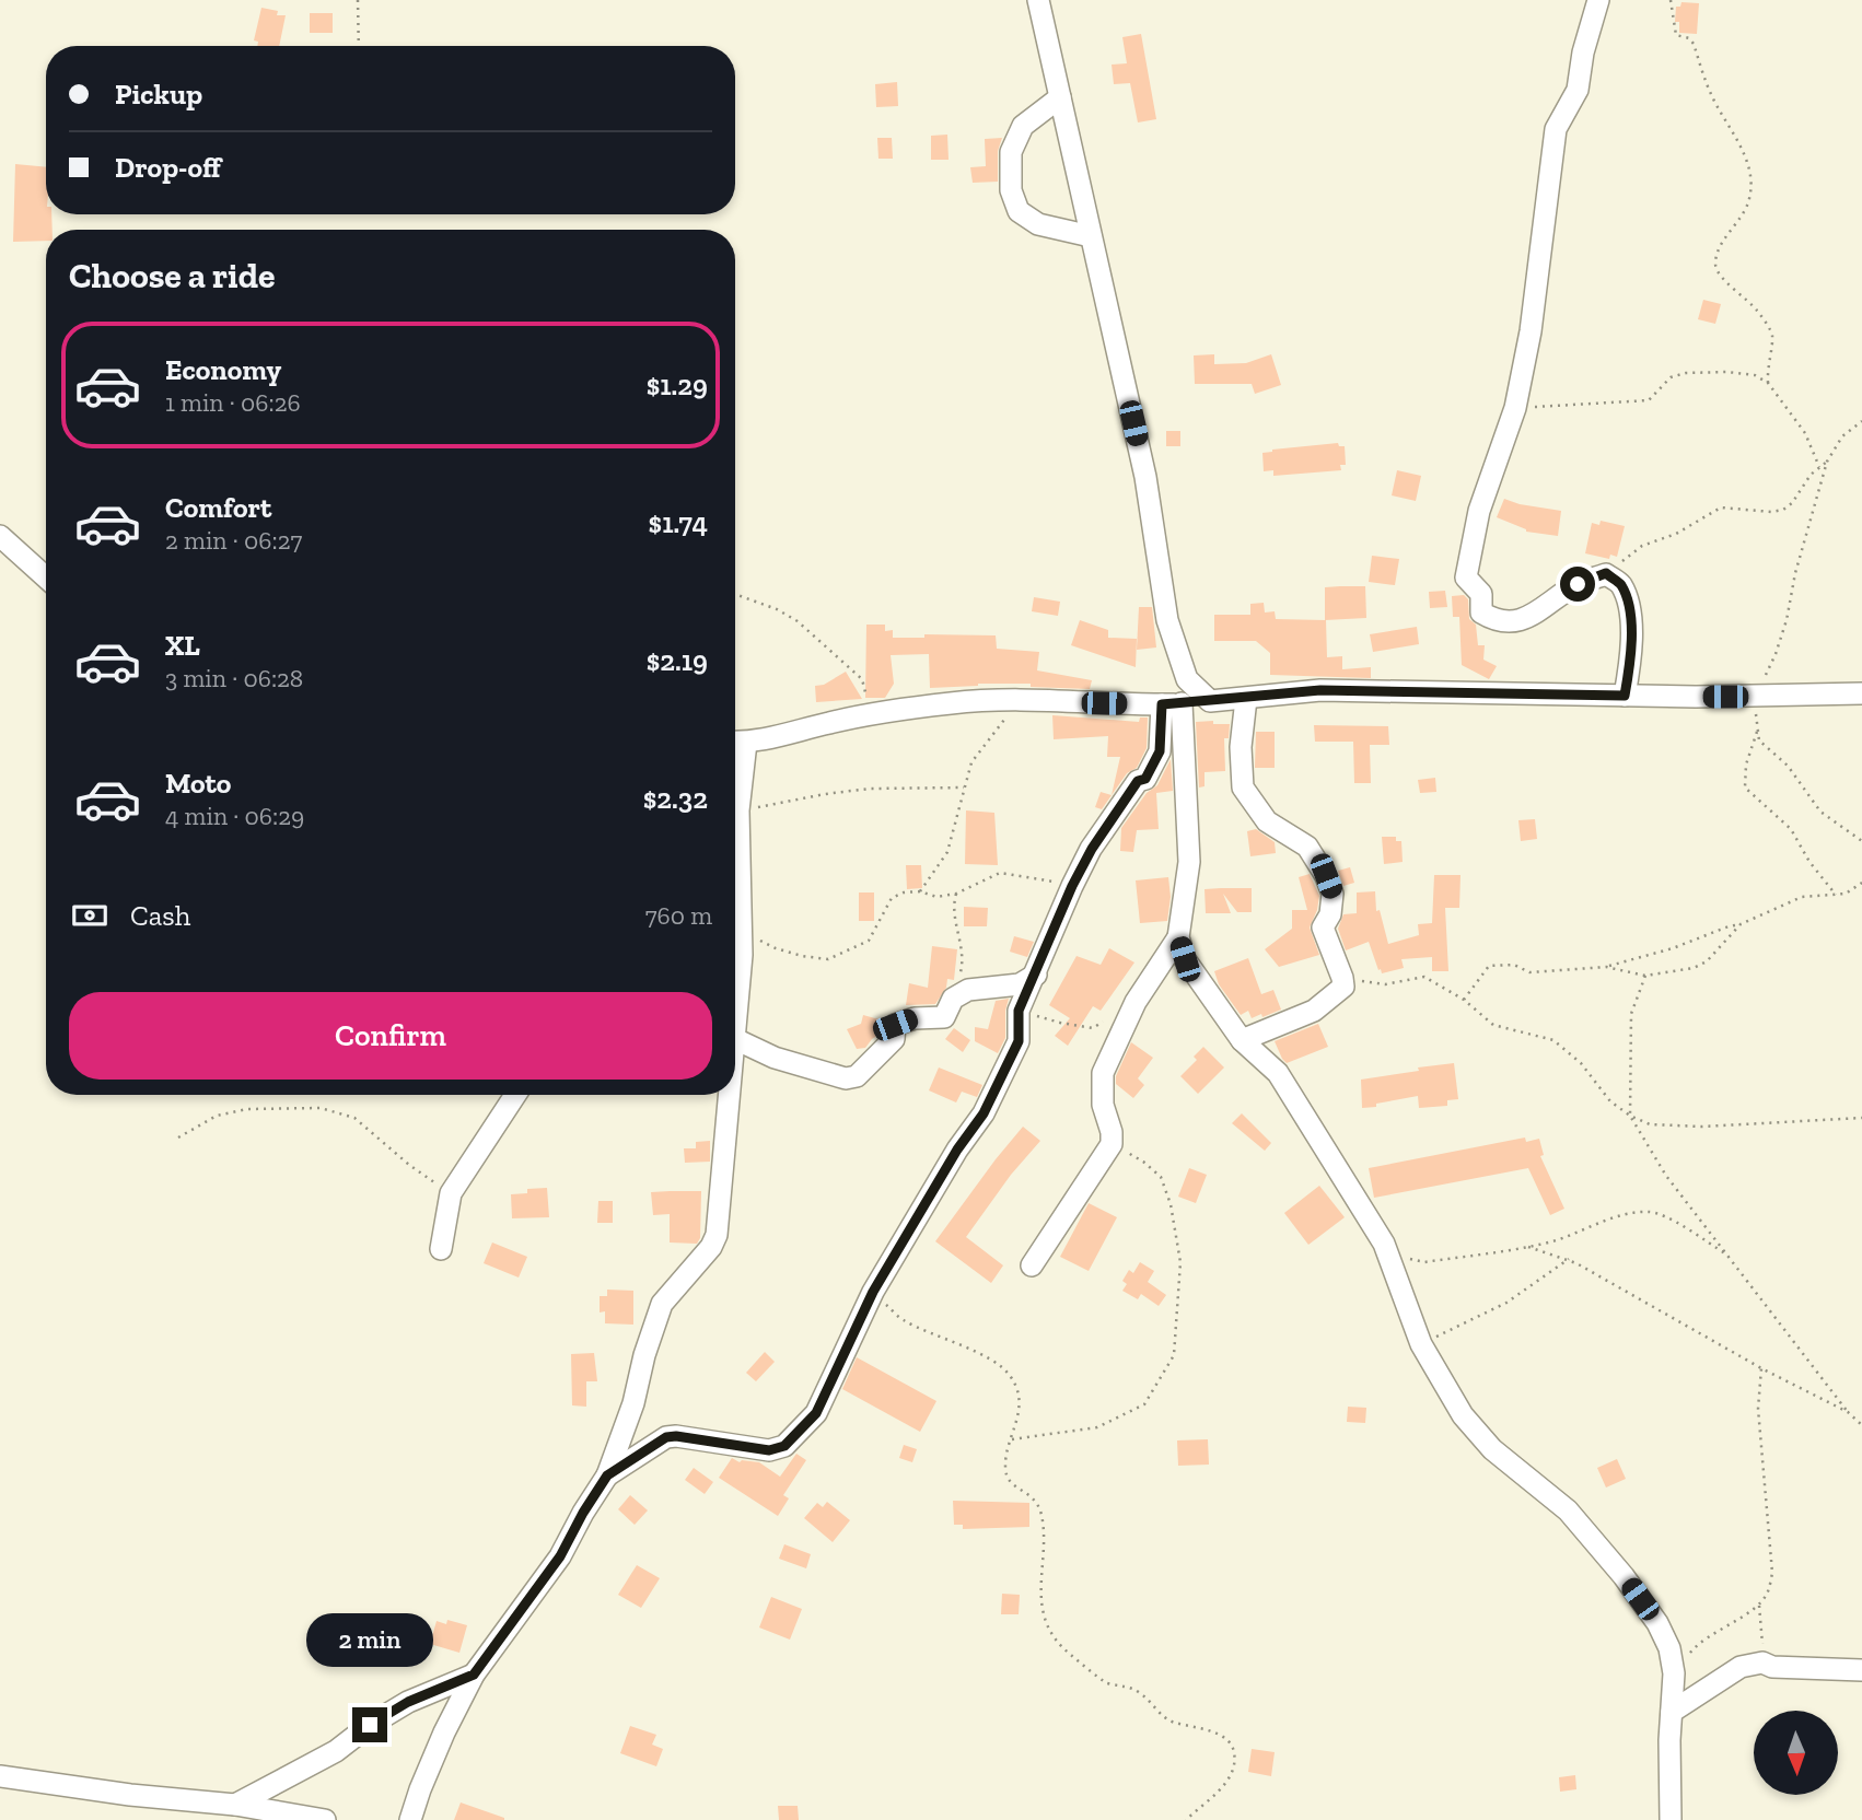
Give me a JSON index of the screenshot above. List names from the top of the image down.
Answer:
{
  "north": "bottom",
  "page": {
    "banner": ["Pickup", "Drop-off"],
    "heading": "Choose a ride",
    "list": [
      {
        "name": "Economy",
        "note": "1 min · 06:26",
        "value": "$1.29"
      },
      {
        "name": "Comfort",
        "note": "2 min · 06:27",
        "value": "$1.74"
      },
      {
        "name": "XL",
        "note": "3 min · 06:28",
        "value": "$2.19"
      },
      {
        "name": "Moto",
        "note": "4 min · 06:29",
        "value": "$2.32"
      }
    ],
    "pay": ["Cash", "760 m"],
    "buttons": "Confirm",
    "bubble": "2 min"
  }
}
